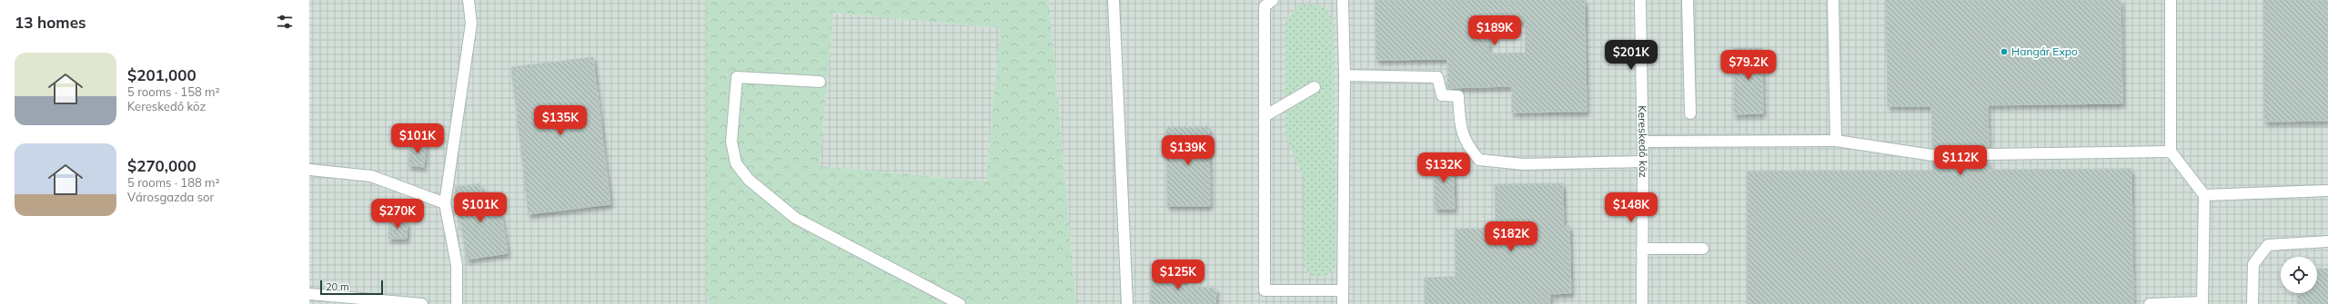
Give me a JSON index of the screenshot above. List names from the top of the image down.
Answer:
{
  "streets": {
    "street": ["Kereskedő köz"]
  },
  "places": ["Hangár Expo"],
  "scale_bar": "20 m",
  "page": {
    "heading": "13 homes",
    "price": [
      "$189K",
      "$201K",
      "$79.2K",
      "$135K",
      "$101K",
      "$139K",
      "$112K",
      "$132K",
      "$101K",
      "$148K",
      "$270K",
      "$182K",
      "$125K"
    ],
    "list": [
      {
        "name": "$201,000",
        "note": "5 rooms · 158 m² · Kereskedő köz"
      },
      {
        "name": "$270,000",
        "note": "5 rooms · 188 m² · Városgazda sor"
      }
    ],
    "scale": "20 m"
  }
}
